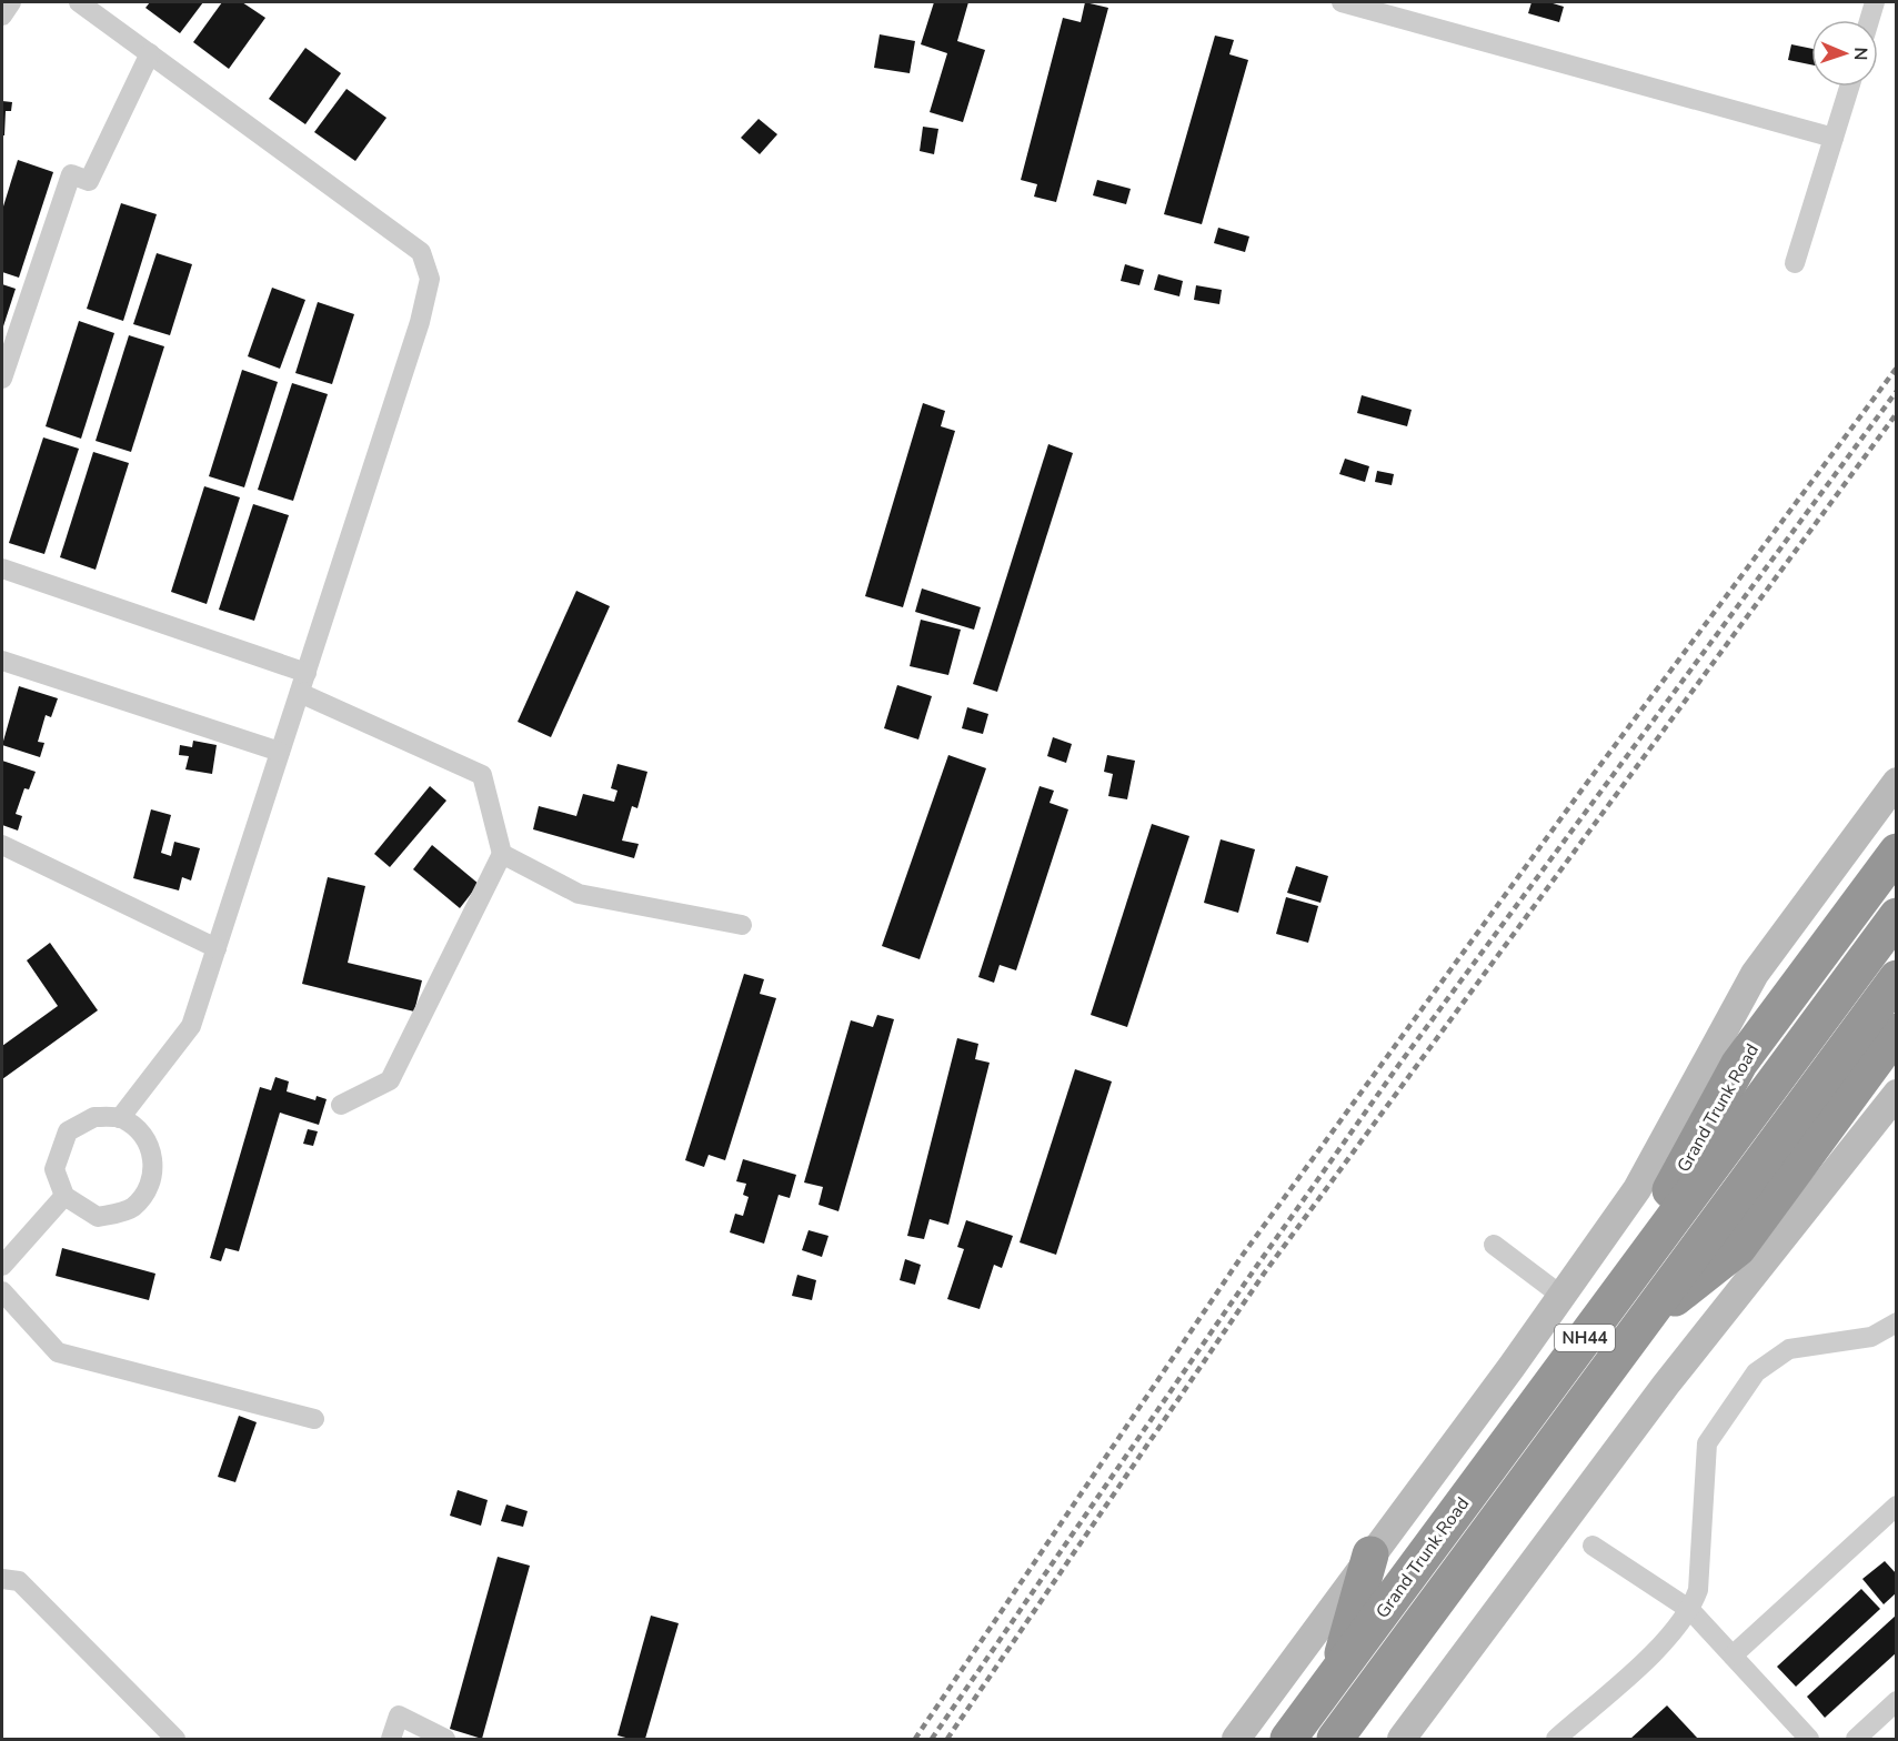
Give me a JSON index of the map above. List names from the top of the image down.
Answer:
{
  "streets": {
    "highway": ["Grand Trunk Road", "NH44"]
  },
  "north": "right"
}
